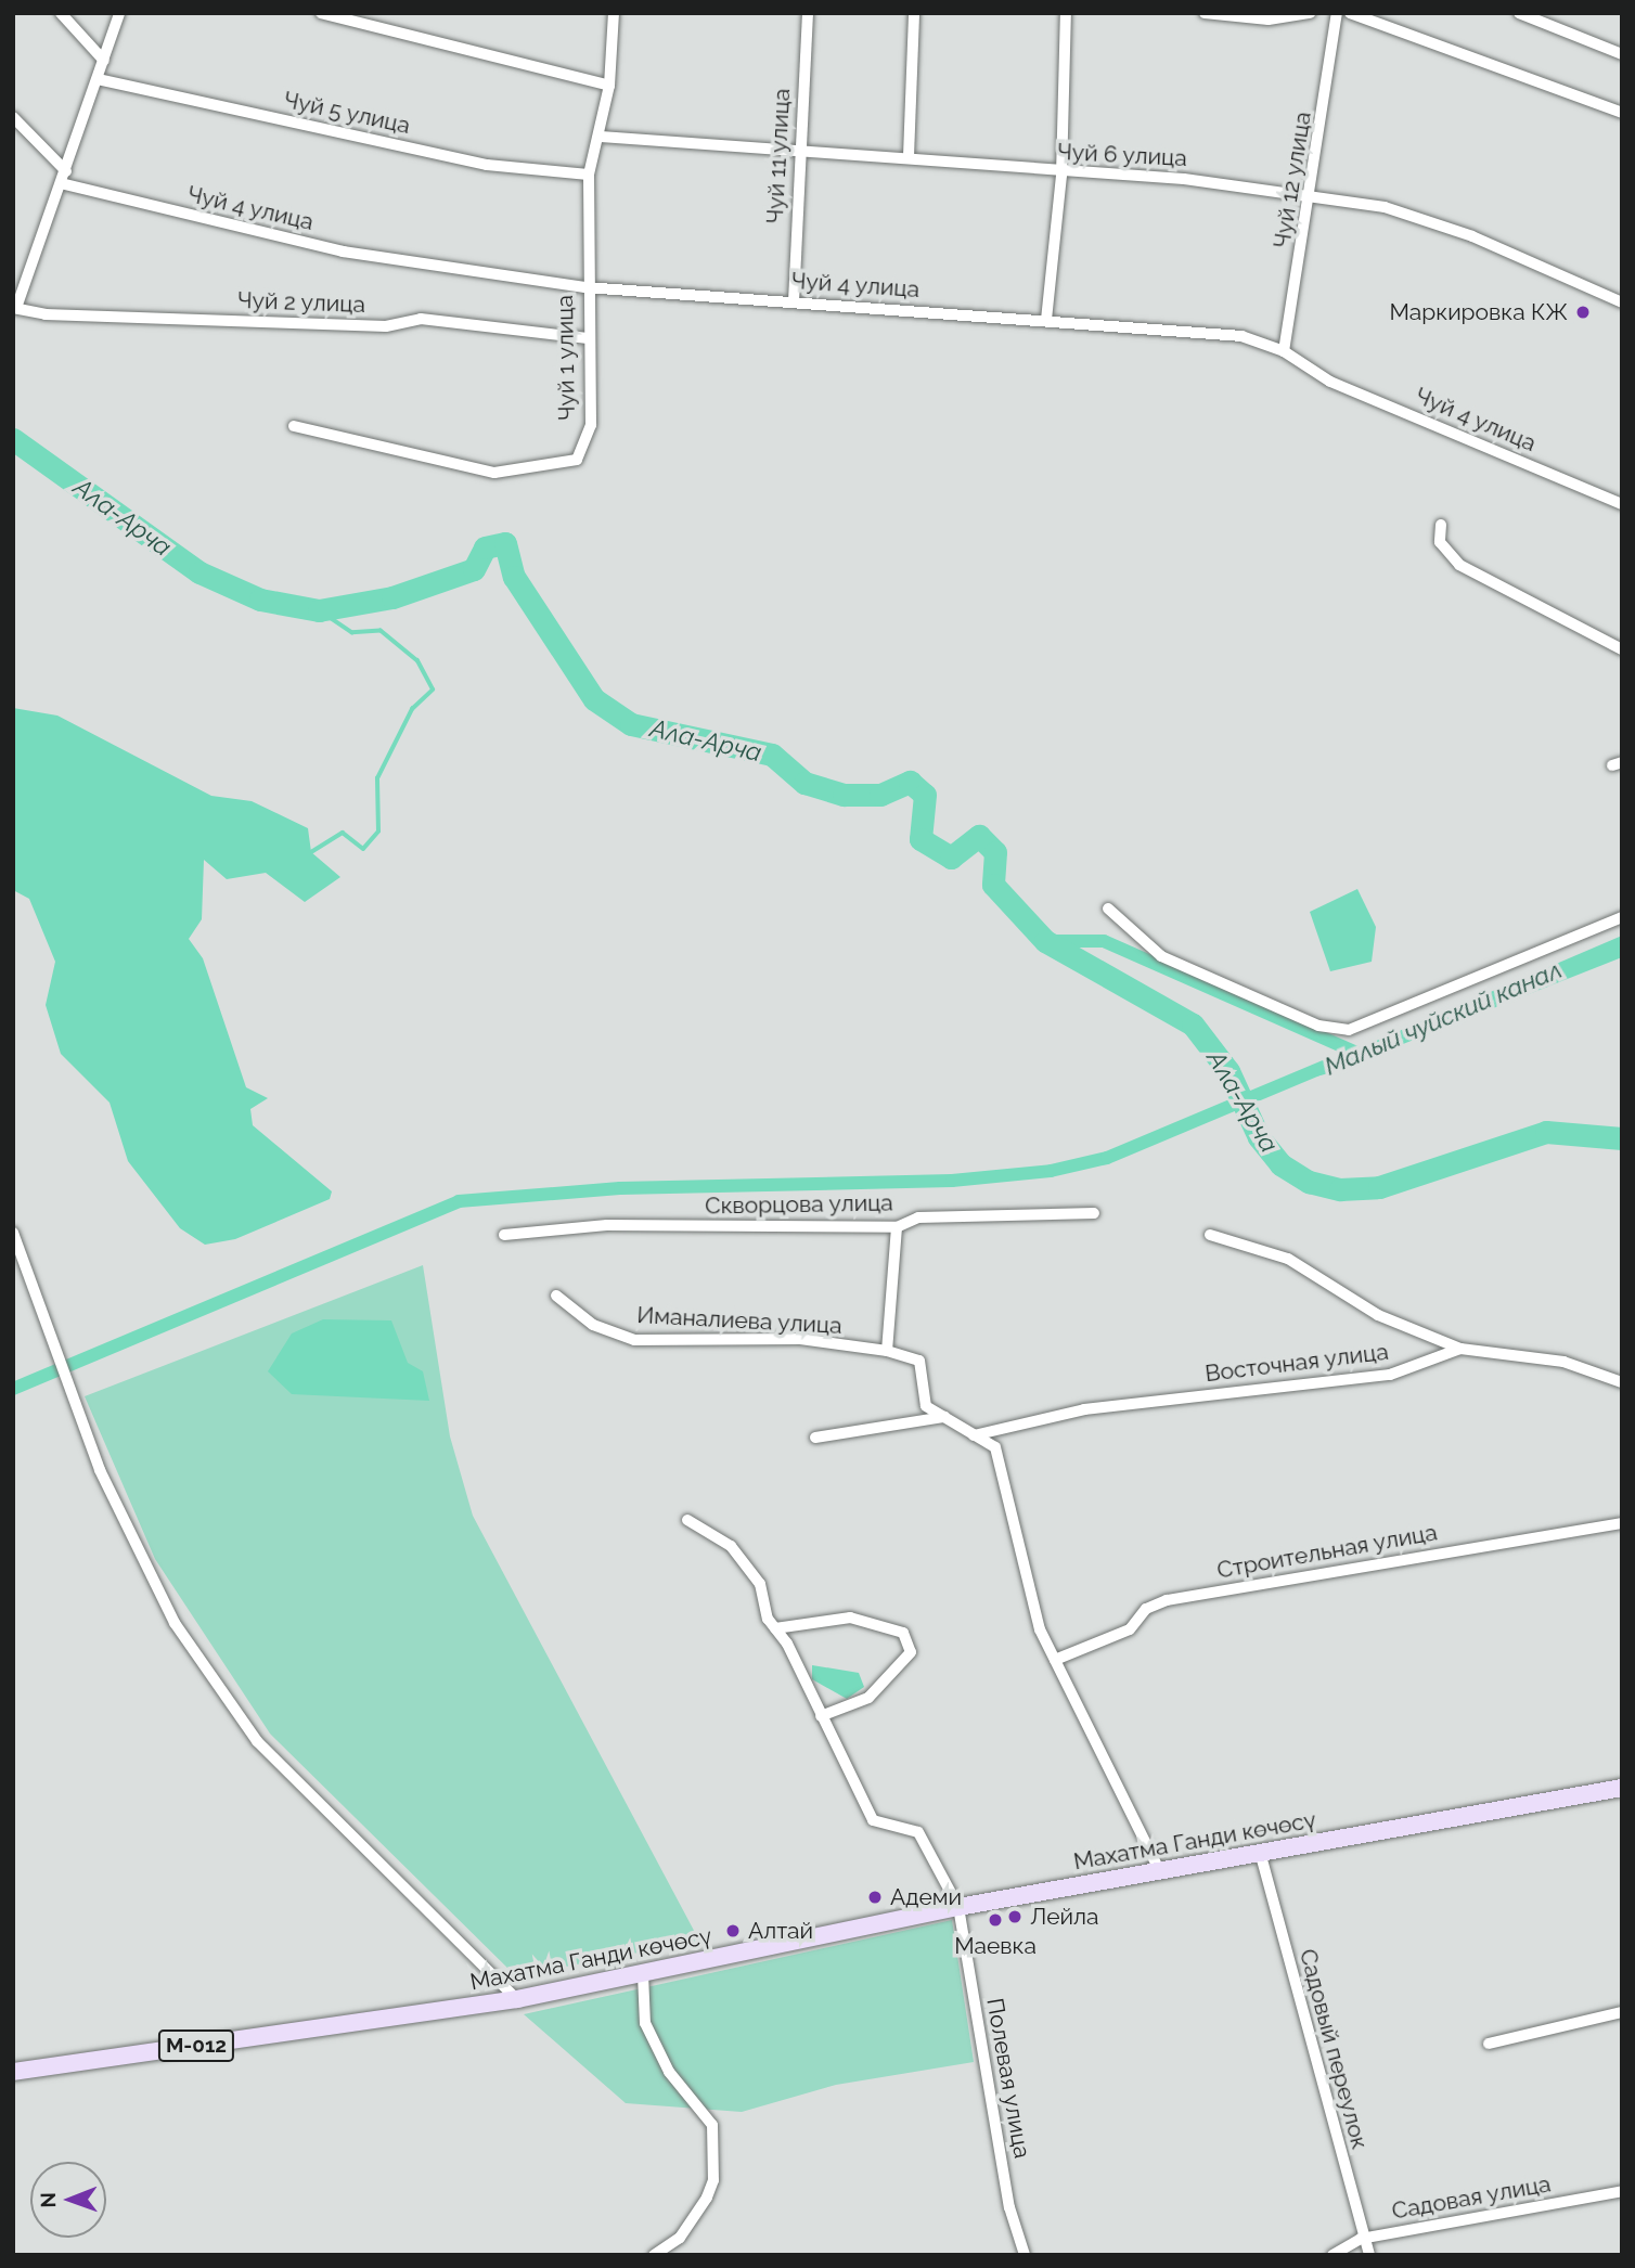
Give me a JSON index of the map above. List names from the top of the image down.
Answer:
{
  "streets": {
    "main road": ["Махатма Ганди көчөсү", "М-012"],
    "street": [
      "Чуй 5 улица",
      "Чуй 6 улица",
      "Чуй 11 улица",
      "Чуй 12 улица",
      "Чуй 4 улица",
      "Чуй 2 улица",
      "Чуй 1 улица",
      "Скворцова улица",
      "Иманалиева улица",
      "Восточная улица",
      "Строительная улица",
      "Садовый переулок",
      "Полевая улица",
      "Садовая улица"
    ]
  },
  "crossings": [
    ["Чуй 5 улица", "Чуй 1 улица"],
    ["Чуй 6 улица", "Чуй 11 улица"],
    ["Чуй 6 улица", "Чуй 12 улица"],
    ["Чуй 6 улица", "Чуй 1 улица"],
    ["Чуй 11 улица", "Чуй 4 улица"],
    ["Чуй 12 улица", "Чуй 4 улица"],
    ["Чуй 4 улица", "Чуй 1 улица"],
    ["Чуй 2 улица", "Чуй 1 улица"],
    ["Махатма Ганди көчөсү", "Садовый переулок"],
    ["Махатма Ганди көчөсү", "Полевая улица"],
    ["Садовый переулок", "Садовая улица"]
  ],
  "water": ["Ала-Арча", "Малый чуйский канал"],
  "places": [
    "Маркировка КЖ",
    "Адеми",
    "Лейла",
    "Маевка",
    "Алтай"
  ],
  "north": "left"
}
